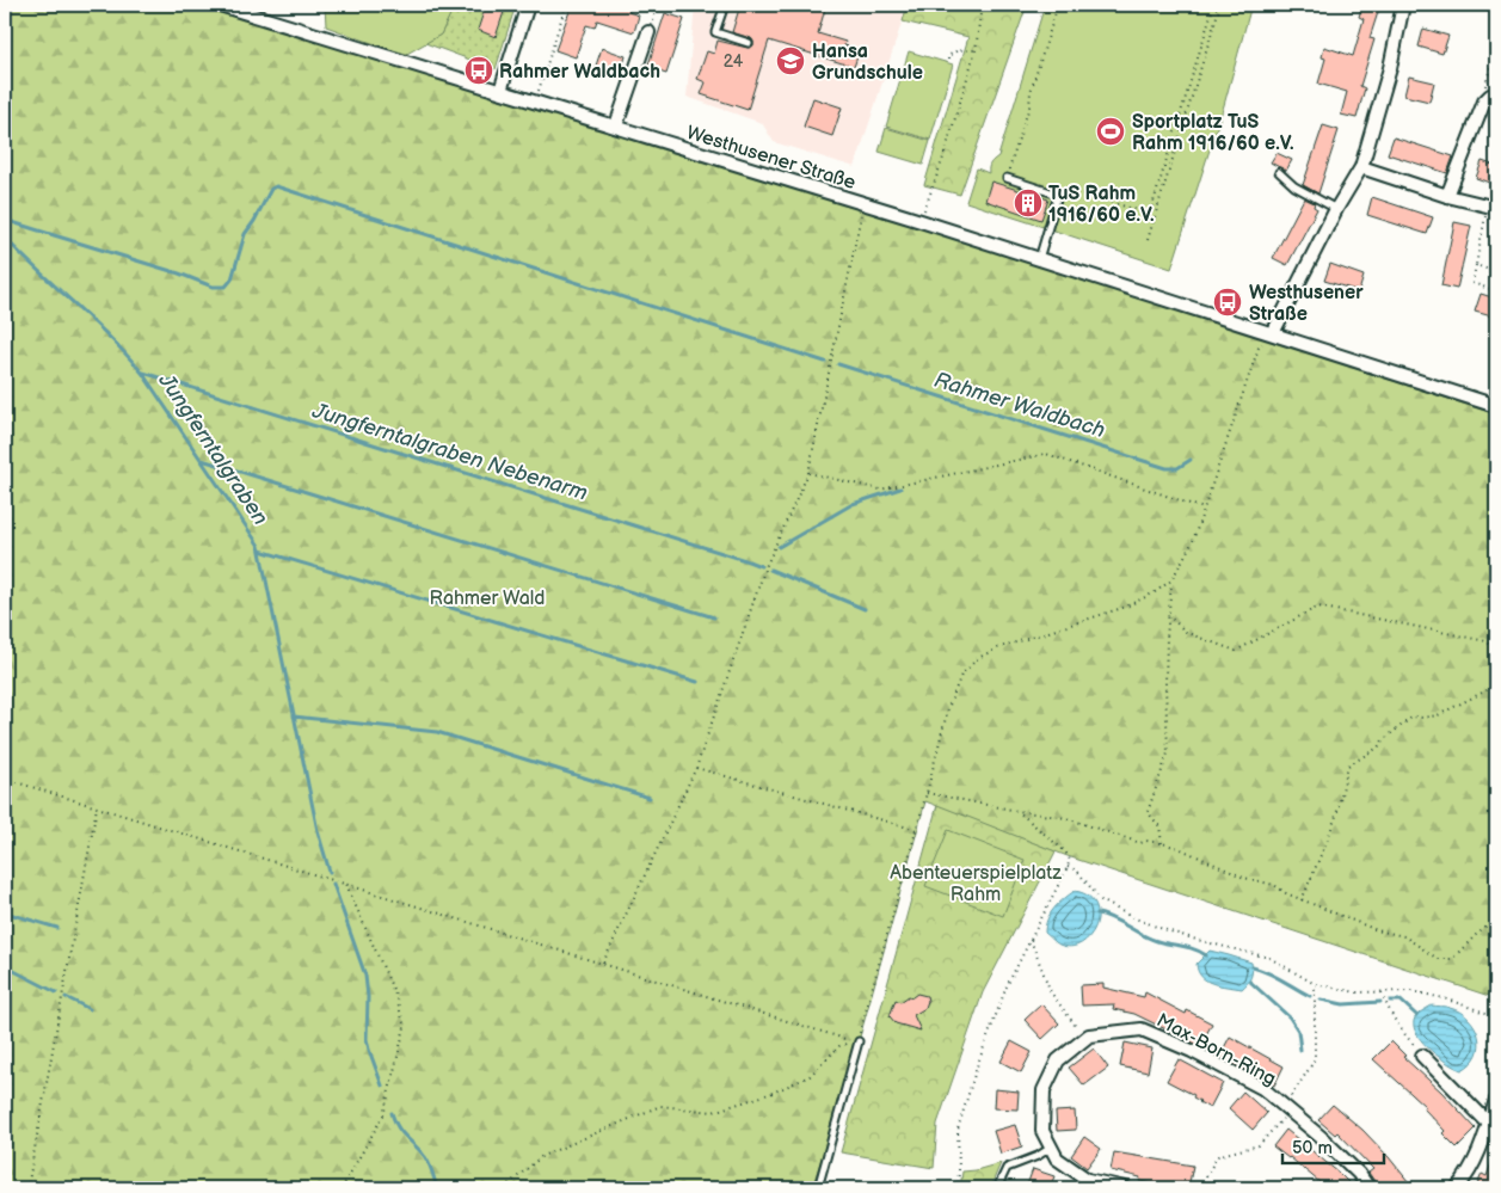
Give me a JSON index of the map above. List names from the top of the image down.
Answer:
{
  "streets": {
    "street": ["Westhusener Straße", "Max-Born-Ring"]
  },
  "water": ["Rahmer Waldbach", "Jungferntalgraben", "Jungferntalgraben Nebenarm"],
  "parks": ["Rahmer Wald", "Abenteuerspielplatz Rahm"],
  "places": {
    "school or university": ["Hansa Grundschule"],
    "bus stop": ["Rahmer Waldbach", "Westhusener Straße"],
    "sports": ["Sportplatz TuS Rahm 1916/60 e.V."],
    "building": ["TuS Rahm 1916/60 e.V."]
  },
  "house_numbers": ["24"],
  "scale_bar": "50 m"
}
